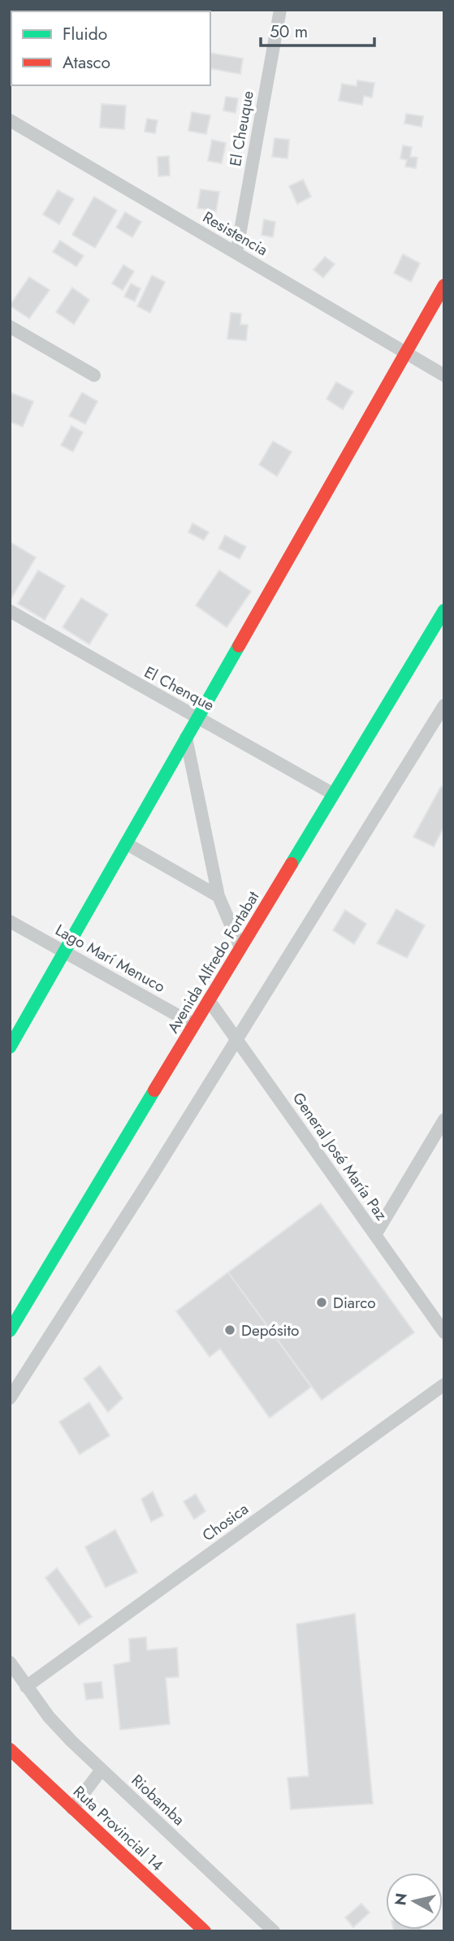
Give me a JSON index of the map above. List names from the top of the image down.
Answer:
{
  "streets": {
    "main road": ["Avenida Alfredo Fortabat", "Ruta Provincial 14"],
    "street": [
      "El Cheuque",
      "Resistencia",
      "El Chenque",
      "Lago Marí Menuco",
      "General José María Paz",
      "Chosica",
      "Riobamba"
    ]
  },
  "crossings": [
    ["El Cheuque", "Resistencia"],
    ["El Chenque", "Avenida Alfredo Fortabat"],
    ["Lago Marí Menuco", "Avenida Alfredo Fortabat"],
    ["Avenida Alfredo Fortabat", "General José María Paz"],
    ["Chosica", "Riobamba"]
  ],
  "places": ["Diarco", "Depósito"],
  "legend": ["Fluido", "Atasco"],
  "scale_bar": "50 m",
  "north": "left"
}
